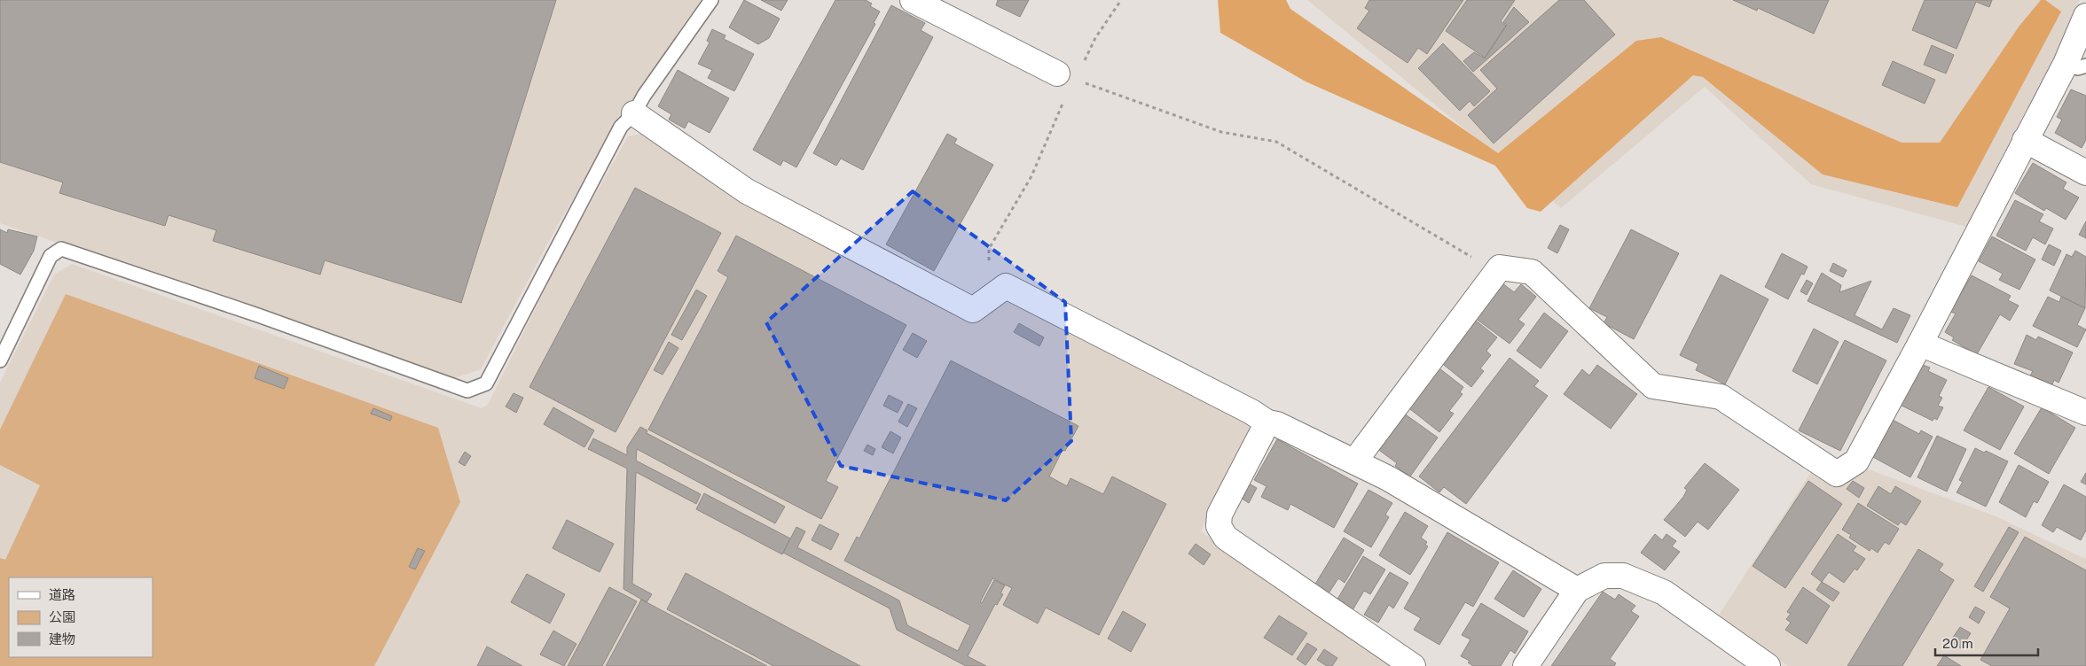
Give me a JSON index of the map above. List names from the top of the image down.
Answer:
{
  "legend": ["道路", "公園", "建物"],
  "scale_bar": "20 m"
}
